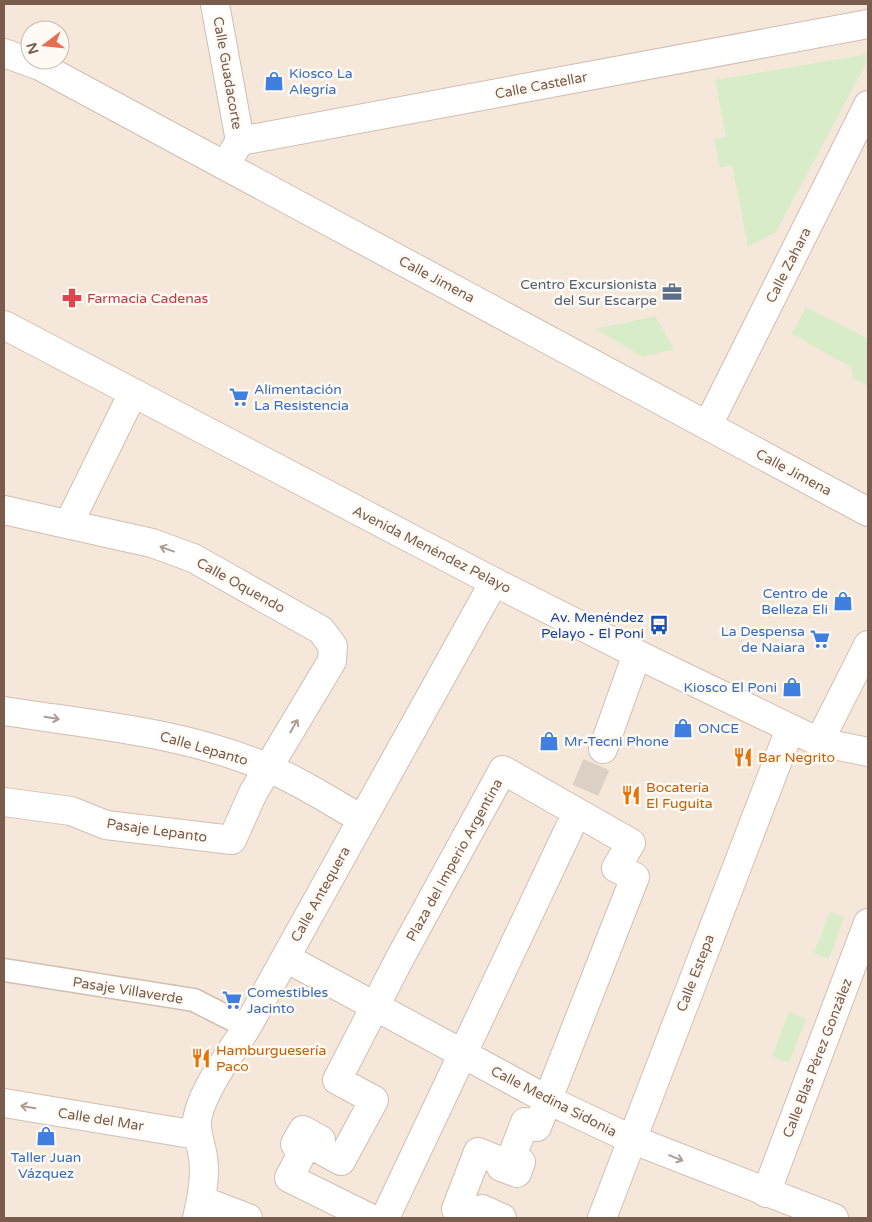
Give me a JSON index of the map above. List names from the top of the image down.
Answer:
{
  "streets": {
    "street": [
      "Calle Guadacorte",
      "Calle Castellar",
      "Calle Zahara",
      "Calle Jimena",
      "Avenida Menéndez Pelayo",
      "Calle Oquendo",
      "Calle Lepanto",
      "Pasaje Lepanto",
      "Plaza del Imperio Argentina",
      "Calle Antequera",
      "Calle Estepa",
      "Calle Blas Pérez González",
      "Calle Medina Sidonia",
      "Calle del Mar"
    ],
    "lane": ["Pasaje Villaverde"]
  },
  "crossings": [
    ["Calle Guadacorte", "Calle Castellar"],
    ["Calle Zahara", "Calle Jimena"],
    ["Avenida Menéndez Pelayo", "Calle Antequera"],
    ["Avenida Menéndez Pelayo", "Calle Estepa"],
    ["Calle Oquendo", "Calle Lepanto"],
    ["Calle Oquendo", "Pasaje Lepanto"],
    ["Calle Lepanto", "Pasaje Lepanto"],
    ["Calle Lepanto", "Calle Antequera"],
    ["Plaza del Imperio Argentina", "Calle Medina Sidonia"],
    ["Calle Antequera", "Pasaje Villaverde"],
    ["Calle Antequera", "Calle Medina Sidonia"],
    ["Calle Antequera", "Calle del Mar"],
    ["Calle Estepa", "Calle Medina Sidonia"],
    ["Calle Blas Pérez González", "Calle Medina Sidonia"]
  ],
  "one_way": ["Calle Lepanto", "Calle del Mar"],
  "places": {
    "shop": [
      "Kiosco La Alegría",
      "Centro de Belleza Eli",
      "Kiosco El Poni",
      "ONCE",
      "Mr-Tecni Phone",
      "Taller Juan Vázquez"
    ],
    "office": ["Centro Excursionista del Sur Escarpe"],
    "pharmacy": ["Farmacia Cadenas"],
    "supermarket": ["Alimentación La Resistencia", "La Despensa de Naiara", "Comestibles Jacinto"],
    "bus stop": ["Av. Menéndez Pelayo - El Poni"],
    "restaurant": ["Bar Negrito", "Bocatería El Fuguita", "Hamburguesería Paco"]
  },
  "north": "left"
}
